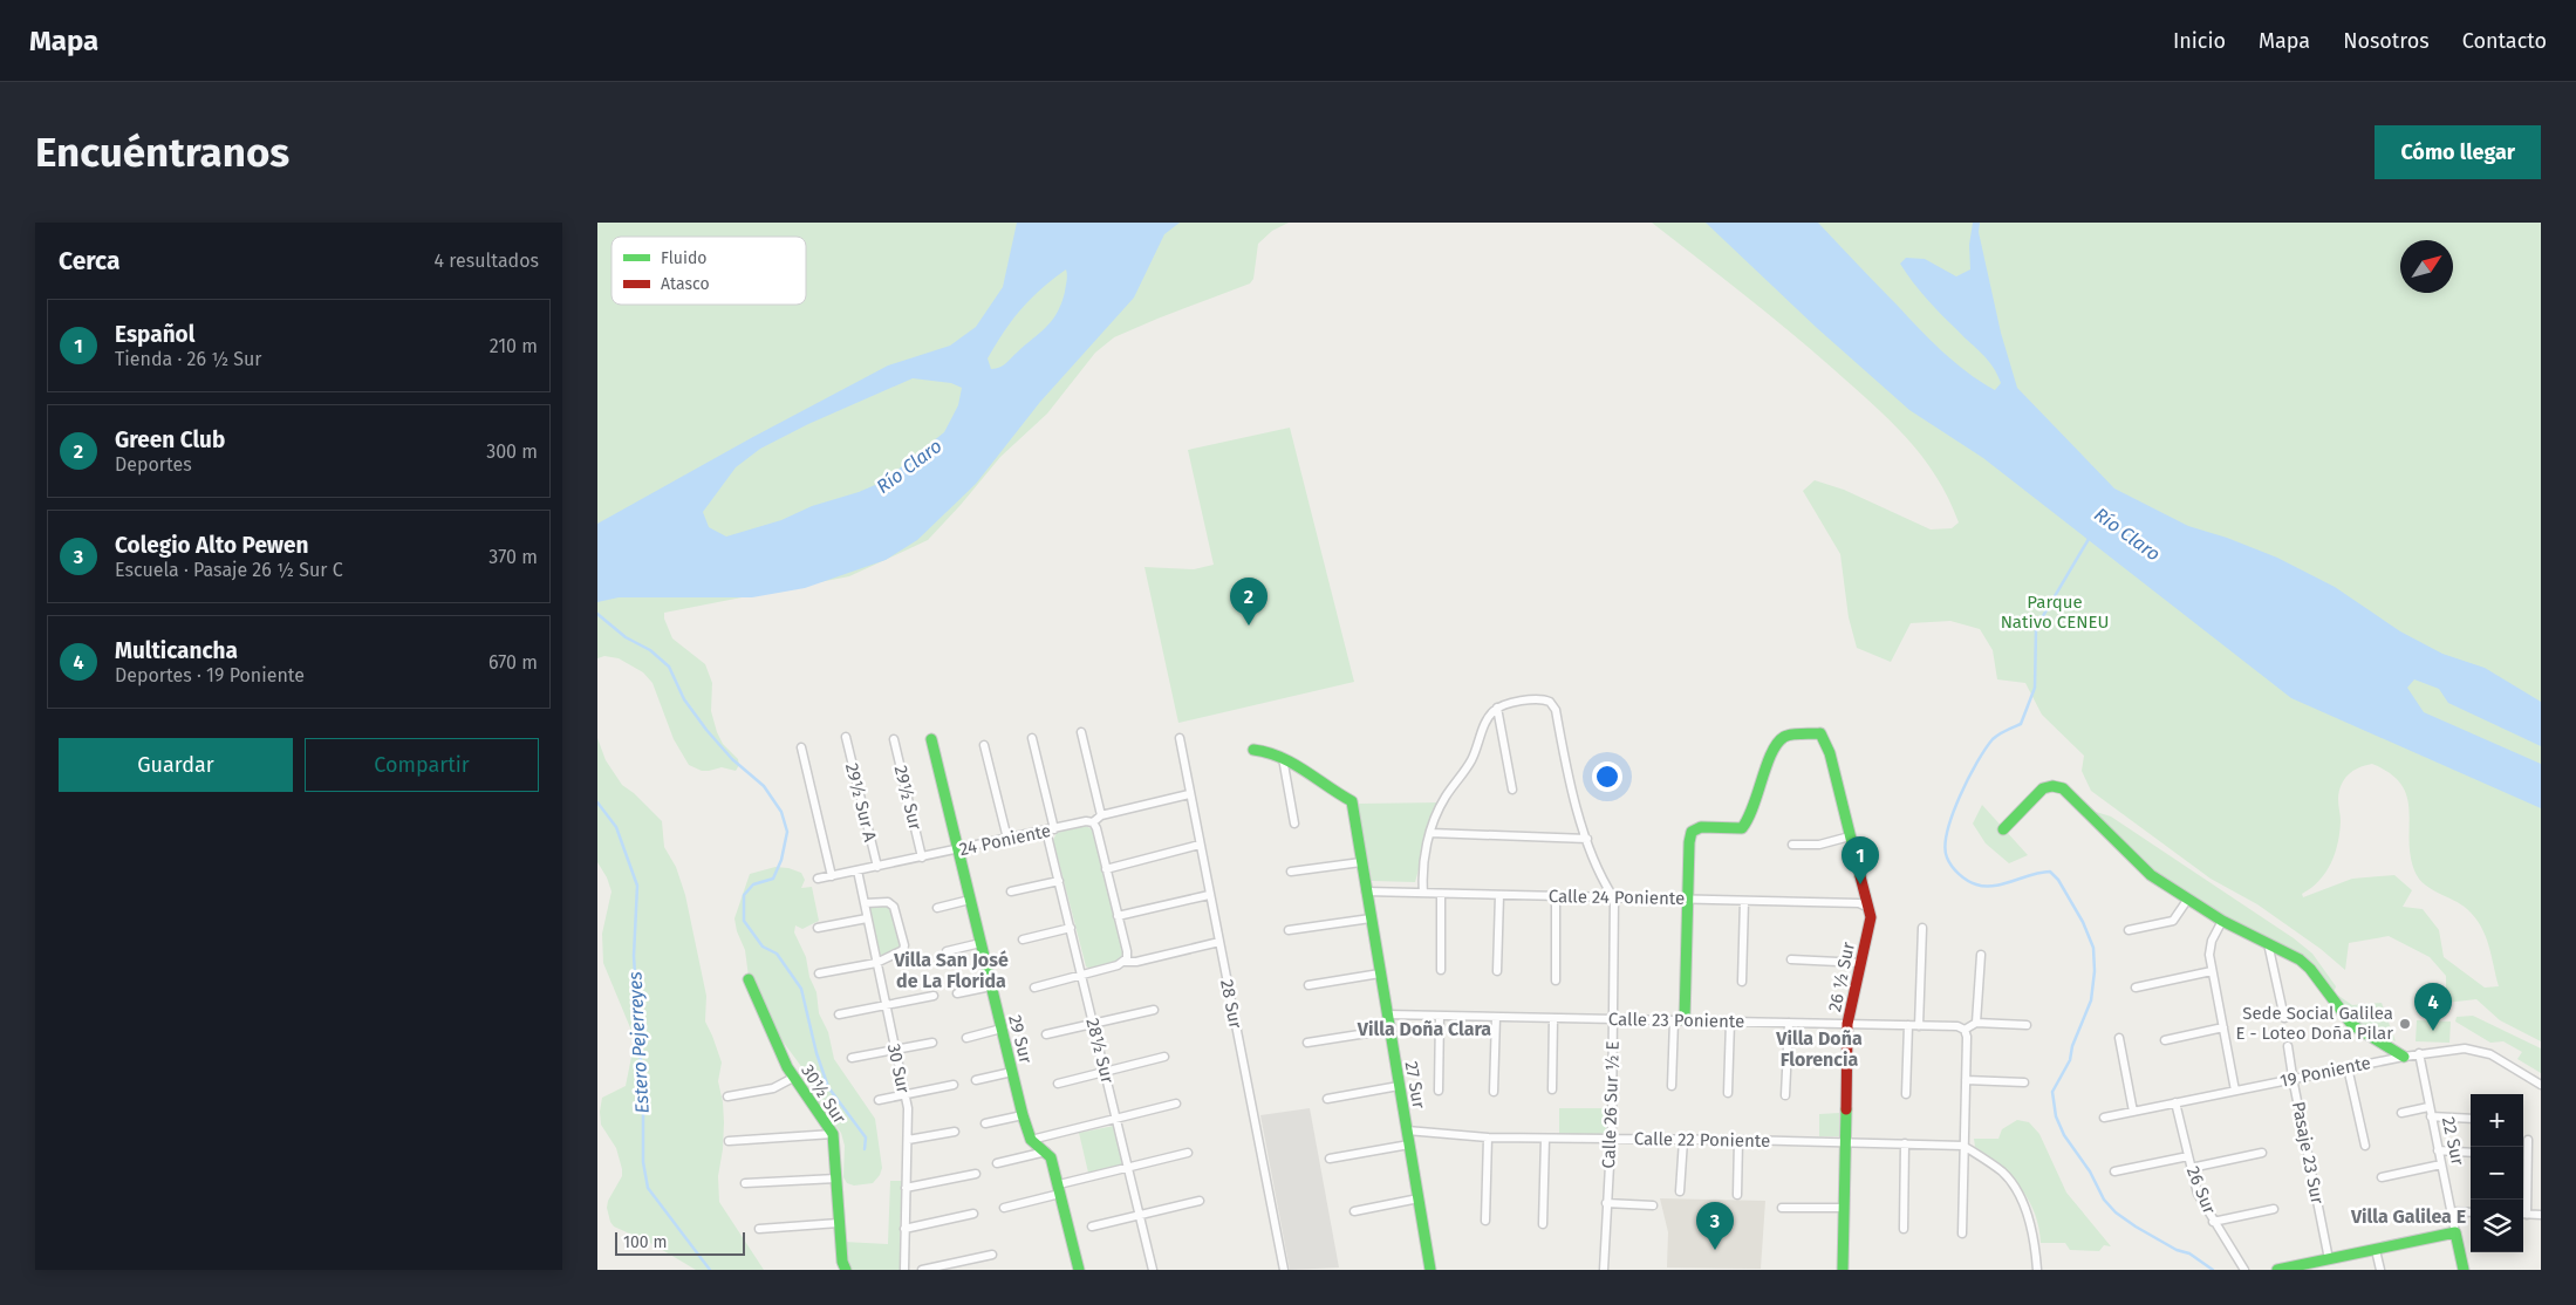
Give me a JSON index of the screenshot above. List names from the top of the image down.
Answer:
{
  "streets": {
    "street": [
      "29½ Sur",
      "29½ Sur A",
      "24 Poniente",
      "Calle 24 Poniente",
      "26 ½ Sur",
      "28 Sur",
      "Calle 23 Poniente",
      "29 Sur",
      "28½ Sur",
      "30 Sur",
      "19 Poniente",
      "27 Sur",
      "30½ Sur",
      "Calle 26 Sur ½ E",
      "Calle 22 Poniente",
      "22 Sur",
      "Pasaje 23 Sur",
      "26 Sur"
    ]
  },
  "crossings": [
    ["29½ Sur", "24 Poniente"],
    ["29½ Sur A", "24 Poniente"],
    ["24 Poniente", "29 Sur"],
    ["24 Poniente", "28½ Sur"],
    ["24 Poniente", "30 Sur"],
    ["Calle 24 Poniente", "26 ½ Sur"],
    ["Calle 24 Poniente", "27 Sur"],
    ["Calle 24 Poniente", "Calle 26 Sur ½ E"],
    ["26 ½ Sur", "Calle 23 Poniente"],
    ["26 ½ Sur", "Calle 22 Poniente"],
    ["Calle 23 Poniente", "27 Sur"],
    ["Calle 23 Poniente", "Calle 26 Sur ½ E"],
    ["19 Poniente", "22 Sur"],
    ["19 Poniente", "Pasaje 23 Sur"],
    ["19 Poniente", "26 Sur"],
    ["27 Sur", "Calle 22 Poniente"],
    ["Calle 26 Sur ½ E", "Calle 22 Poniente"]
  ],
  "districts": [
    "Villa San José de La Florida",
    "Villa Doña Clara",
    "Villa Doña Florencia",
    "Villa Galilea E"
  ],
  "water": ["Río Claro", "Estero Pejerreyes"],
  "parks": ["Parque Nativo CENEU"],
  "places": ["Sede Social Galilea E - Loteo Doña Pilar"],
  "legend": ["Fluido", "Atasco"],
  "scale_bar": "100 m",
  "north": "top right",
  "page": {
    "header": "Mapa",
    "nav": [
      "Inicio",
      "Mapa",
      "Nosotros",
      "Contacto"
    ],
    "buttons": [
      "Cómo llegar",
      ["Guardar", "Compartir"]
    ],
    "title": "Encuéntranos",
    "heading": ["Cerca", "4 resultados"],
    "list": [
      {
        "mark": "1",
        "name": "Español",
        "note": "Tienda · 26 ½ Sur",
        "value": "210 m"
      },
      {
        "mark": "2",
        "name": "Green Club",
        "note": "Deportes",
        "value": "300 m"
      },
      {
        "mark": "3",
        "name": "Colegio Alto Pewen",
        "note": "Escuela · Pasaje 26 ½ Sur C",
        "value": "370 m"
      },
      {
        "mark": "4",
        "name": "Multicancha",
        "note": "Deportes · 19 Poniente",
        "value": "670 m"
      }
    ],
    "pins": [
      "2",
      "1",
      "4",
      "3"
    ],
    "map_buttons": ["+", "−"],
    "scale": "100 m"
  }
}
